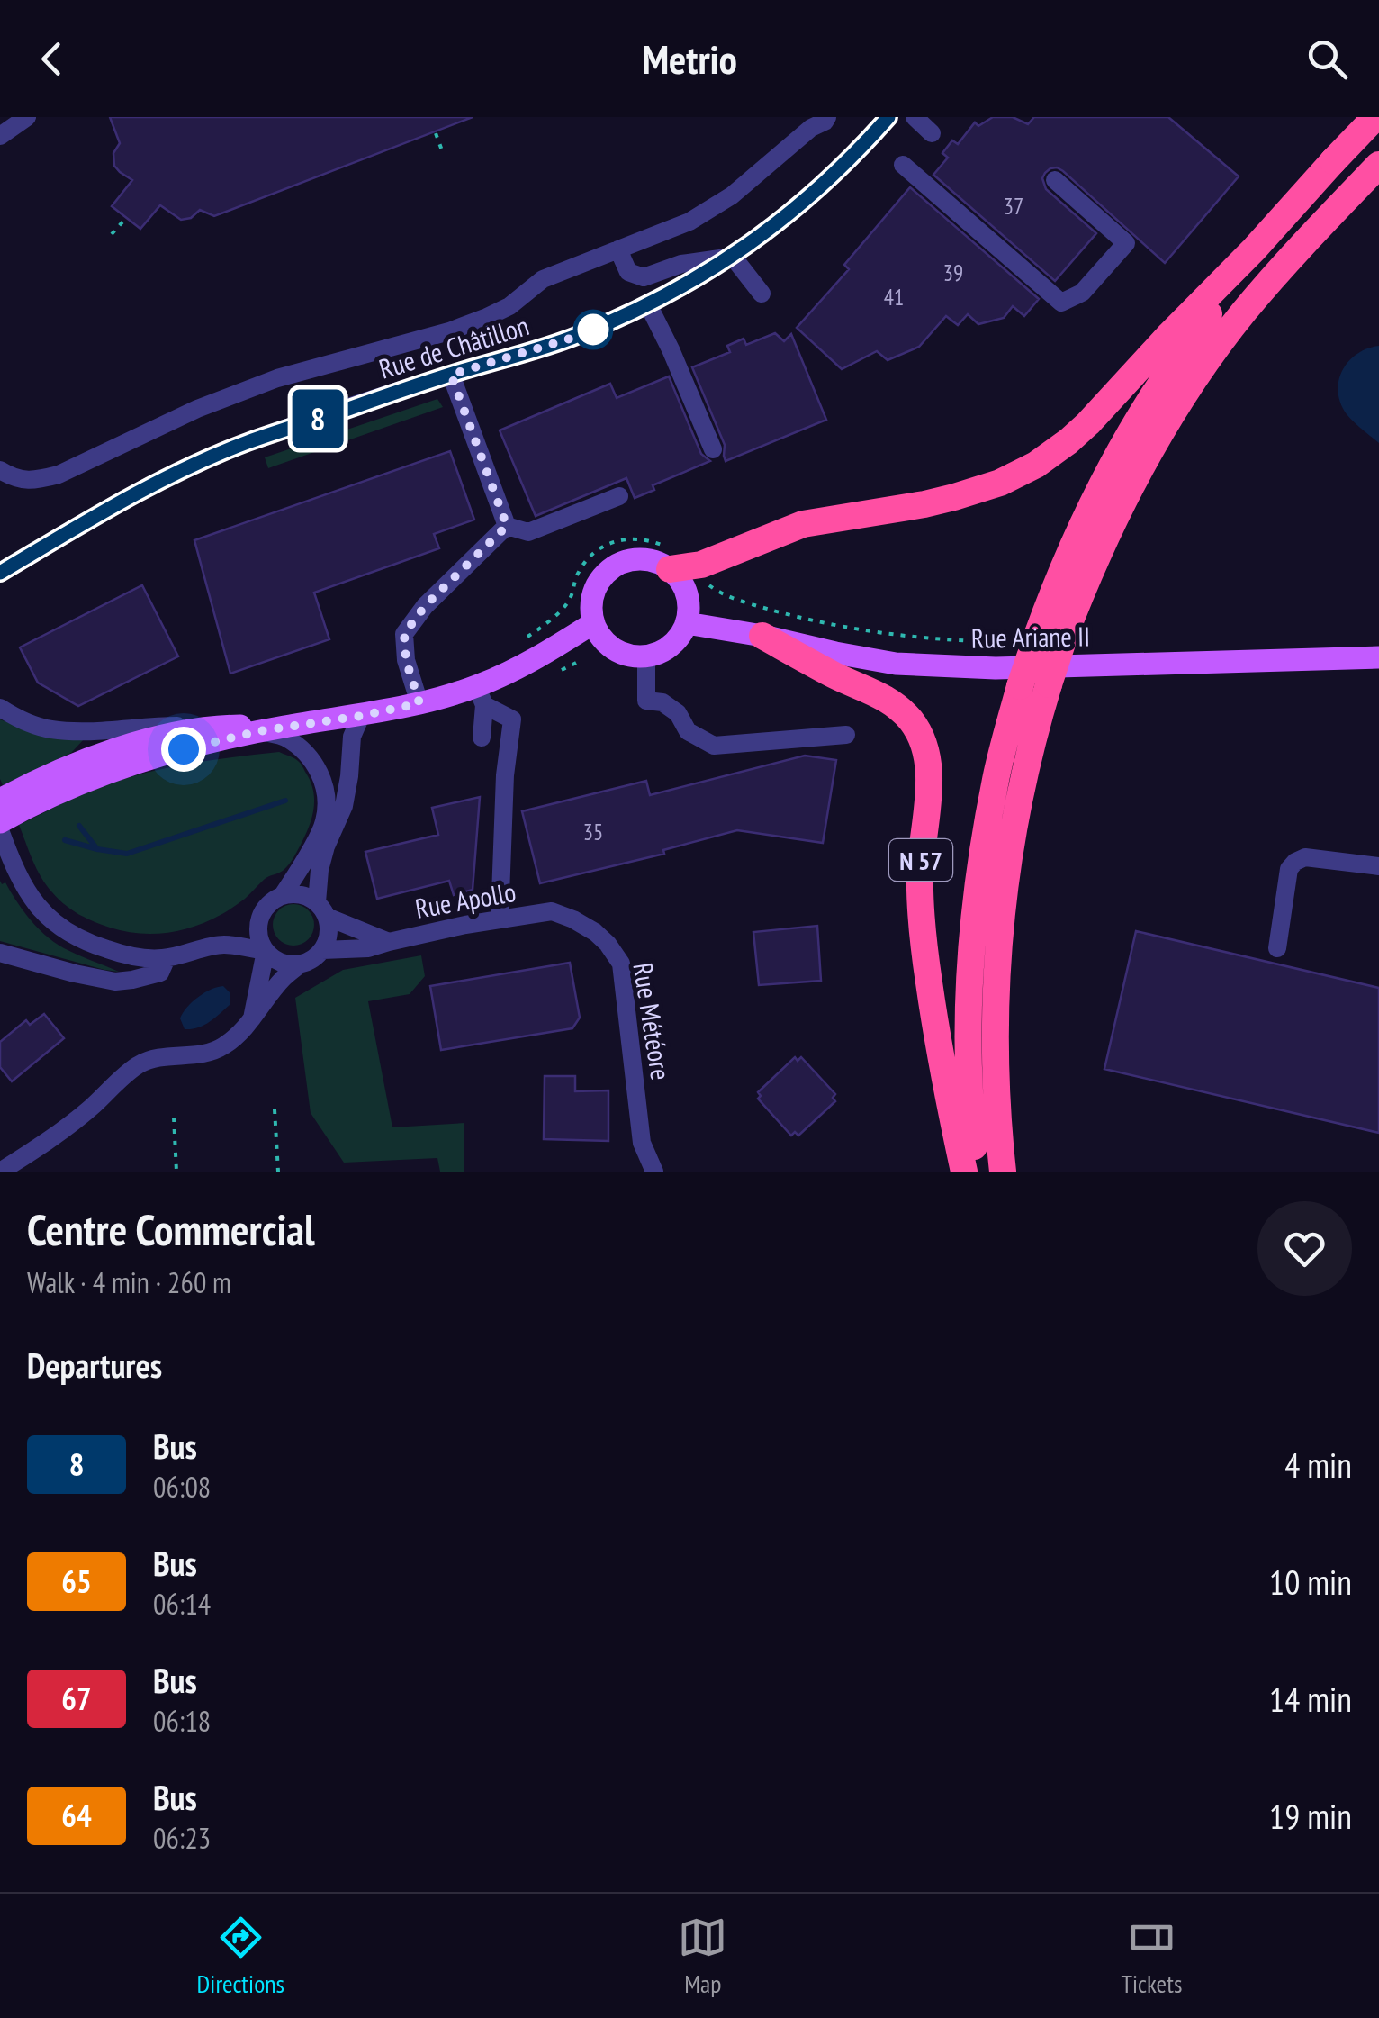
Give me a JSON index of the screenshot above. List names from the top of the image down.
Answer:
{
  "streets": {
    "highway": ["N 57"],
    "main road": ["Rue Ariane II"],
    "street": ["Rue de Châtillon", "Rue Apollo", "Rue Météore"]
  },
  "crossings": [
    ["Rue Ariane II", "N 57"],
    ["Rue Apollo", "Rue Météore"]
  ],
  "lines": ["bus line 8"],
  "house_numbers": [
    "37",
    "39",
    "41",
    "35"
  ],
  "page": {
    "header": "Metrio",
    "on_map": "8",
    "heading": [
      ["Centre Commercial", "Walk · 4 min · 260 m"],
      "Departures"
    ],
    "list": [
      {
        "mark": "8",
        "name": "Bus",
        "note": "06:08",
        "value": "4 min"
      },
      {
        "mark": "65",
        "name": "Bus",
        "note": "06:14",
        "value": "10 min"
      },
      {
        "mark": "67",
        "name": "Bus",
        "note": "06:18",
        "value": "14 min"
      },
      {
        "mark": "64",
        "name": "Bus",
        "note": "06:23",
        "value": "19 min"
      }
    ],
    "tabs": ["Directions", "Map", "Tickets"]
  }
}
